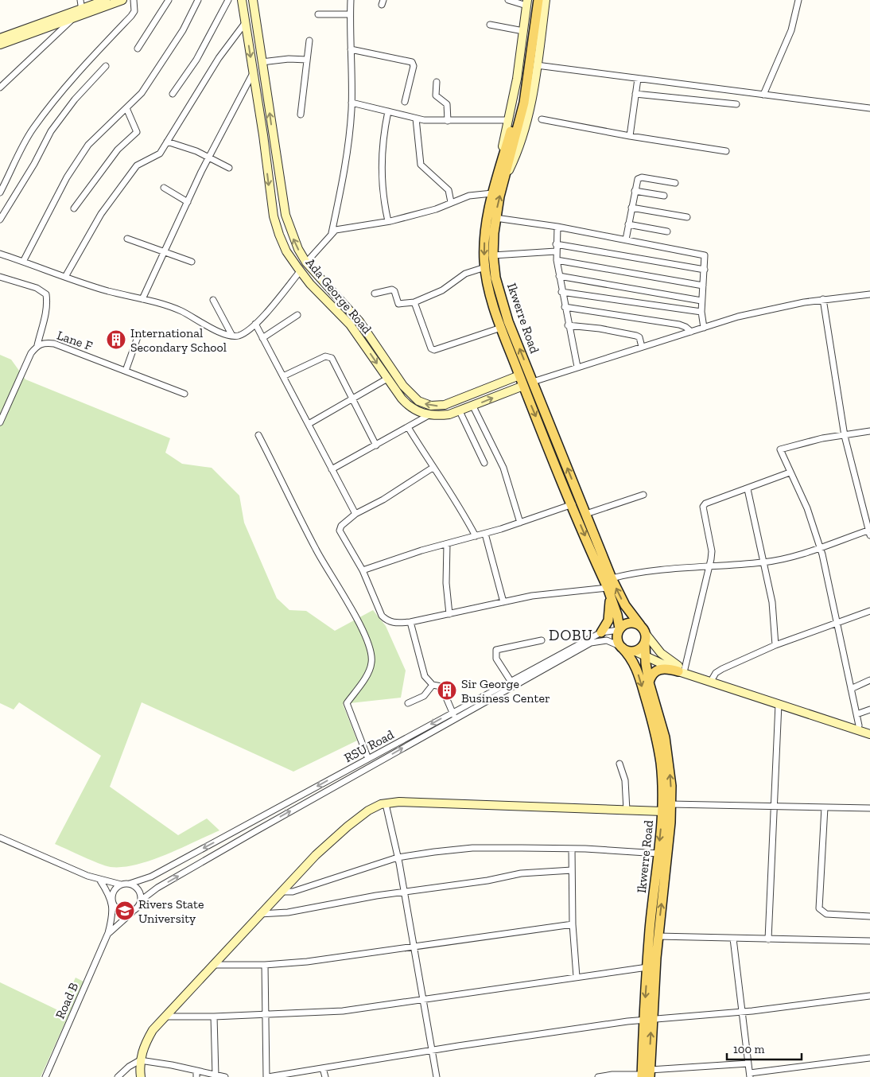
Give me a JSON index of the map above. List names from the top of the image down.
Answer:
{
  "streets": {
    "main road": ["Ikwerre Road"],
    "street": [
      "Ada George Road",
      "Lane F",
      "RSU Road",
      "Road B"
    ]
  },
  "crossings": [
    ["Ada George Road", "Ikwerre Road"],
    ["Ikwerre Road", "RSU Road"]
  ],
  "districts": ["DOBU"],
  "places": {
    "building": ["International Secondary School", "Sir George Business Center"],
    "school or university": ["Rivers State University"]
  },
  "scale_bar": "100 m"
}
